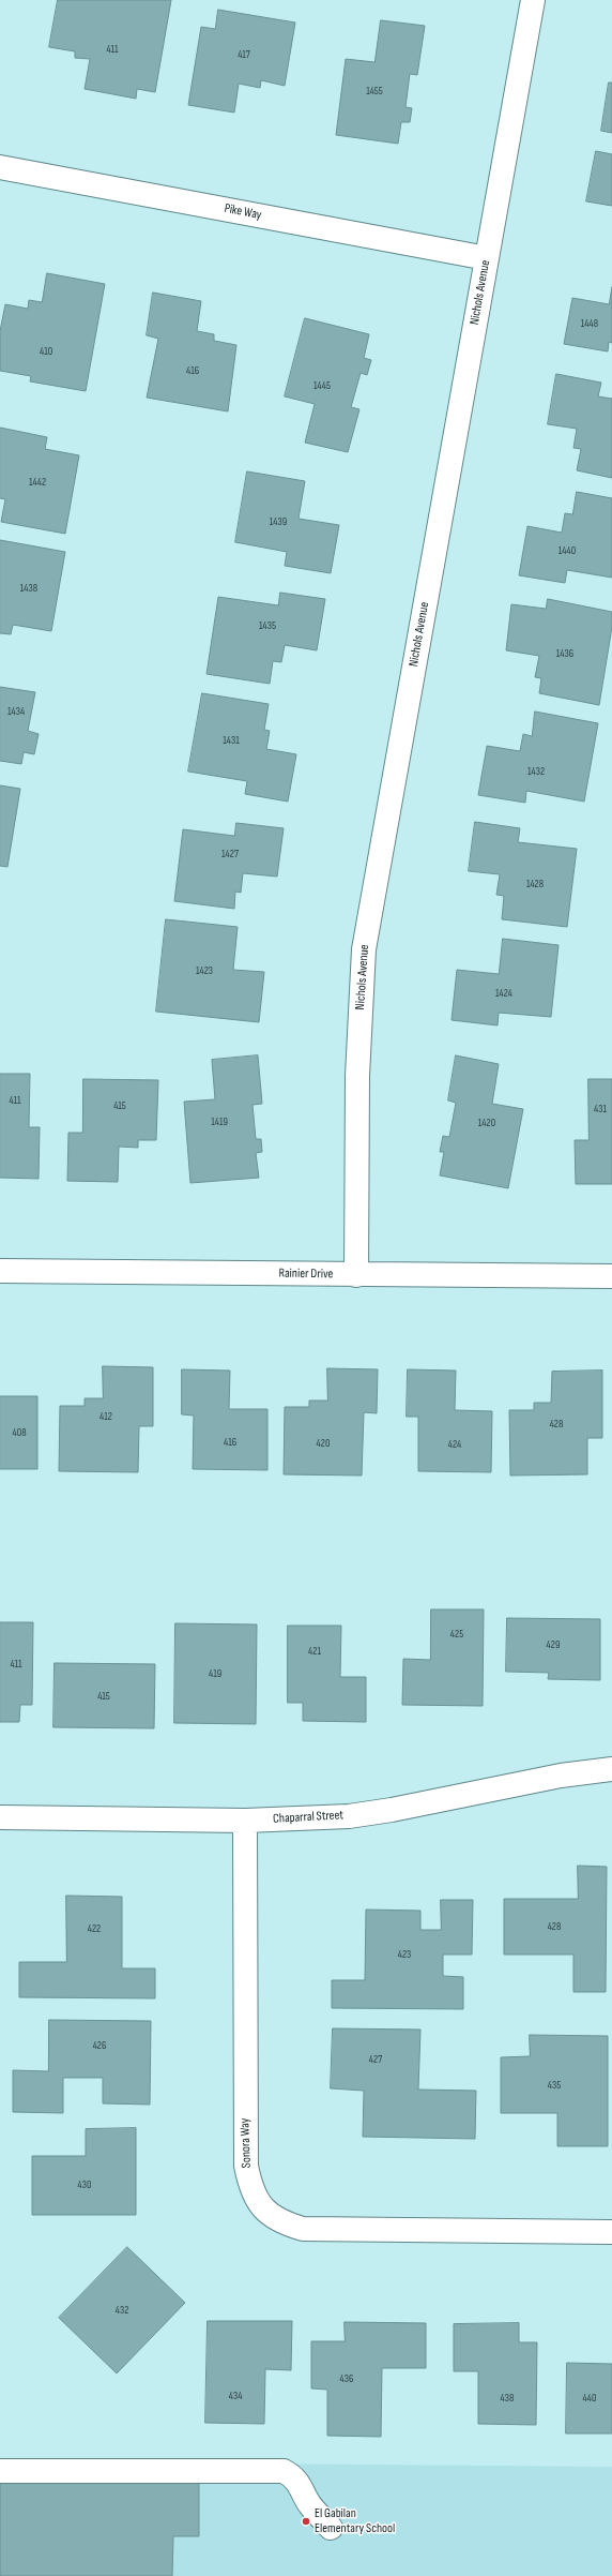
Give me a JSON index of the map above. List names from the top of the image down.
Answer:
{
  "streets": {
    "street": [
      "Pike Way",
      "Nichols Avenue",
      "Rainier Drive",
      "Chaparral Street",
      "Sonora Way"
    ]
  },
  "crossings": [
    ["Pike Way", "Nichols Avenue"],
    ["Nichols Avenue", "Rainier Drive"],
    ["Chaparral Street", "Sonora Way"]
  ],
  "places": ["El Gabilan Elementary School"],
  "house_numbers": [
    "411",
    "417",
    "1455",
    "1448",
    "410",
    "416",
    "1445",
    "1442",
    "1439",
    "1440",
    "1438",
    "1435",
    "1436",
    "1434",
    "1431",
    "1432",
    "1427",
    "1428",
    "1423",
    "1424",
    "411",
    "415",
    "431",
    "1419",
    "1420",
    "412",
    "428",
    "408",
    "416",
    "420",
    "424",
    "425",
    "429",
    "421",
    "411",
    "419",
    "415",
    "428",
    "422",
    "423",
    "426",
    "427",
    "435",
    "430",
    "432",
    "436",
    "434",
    "438",
    "440"
  ]
}
